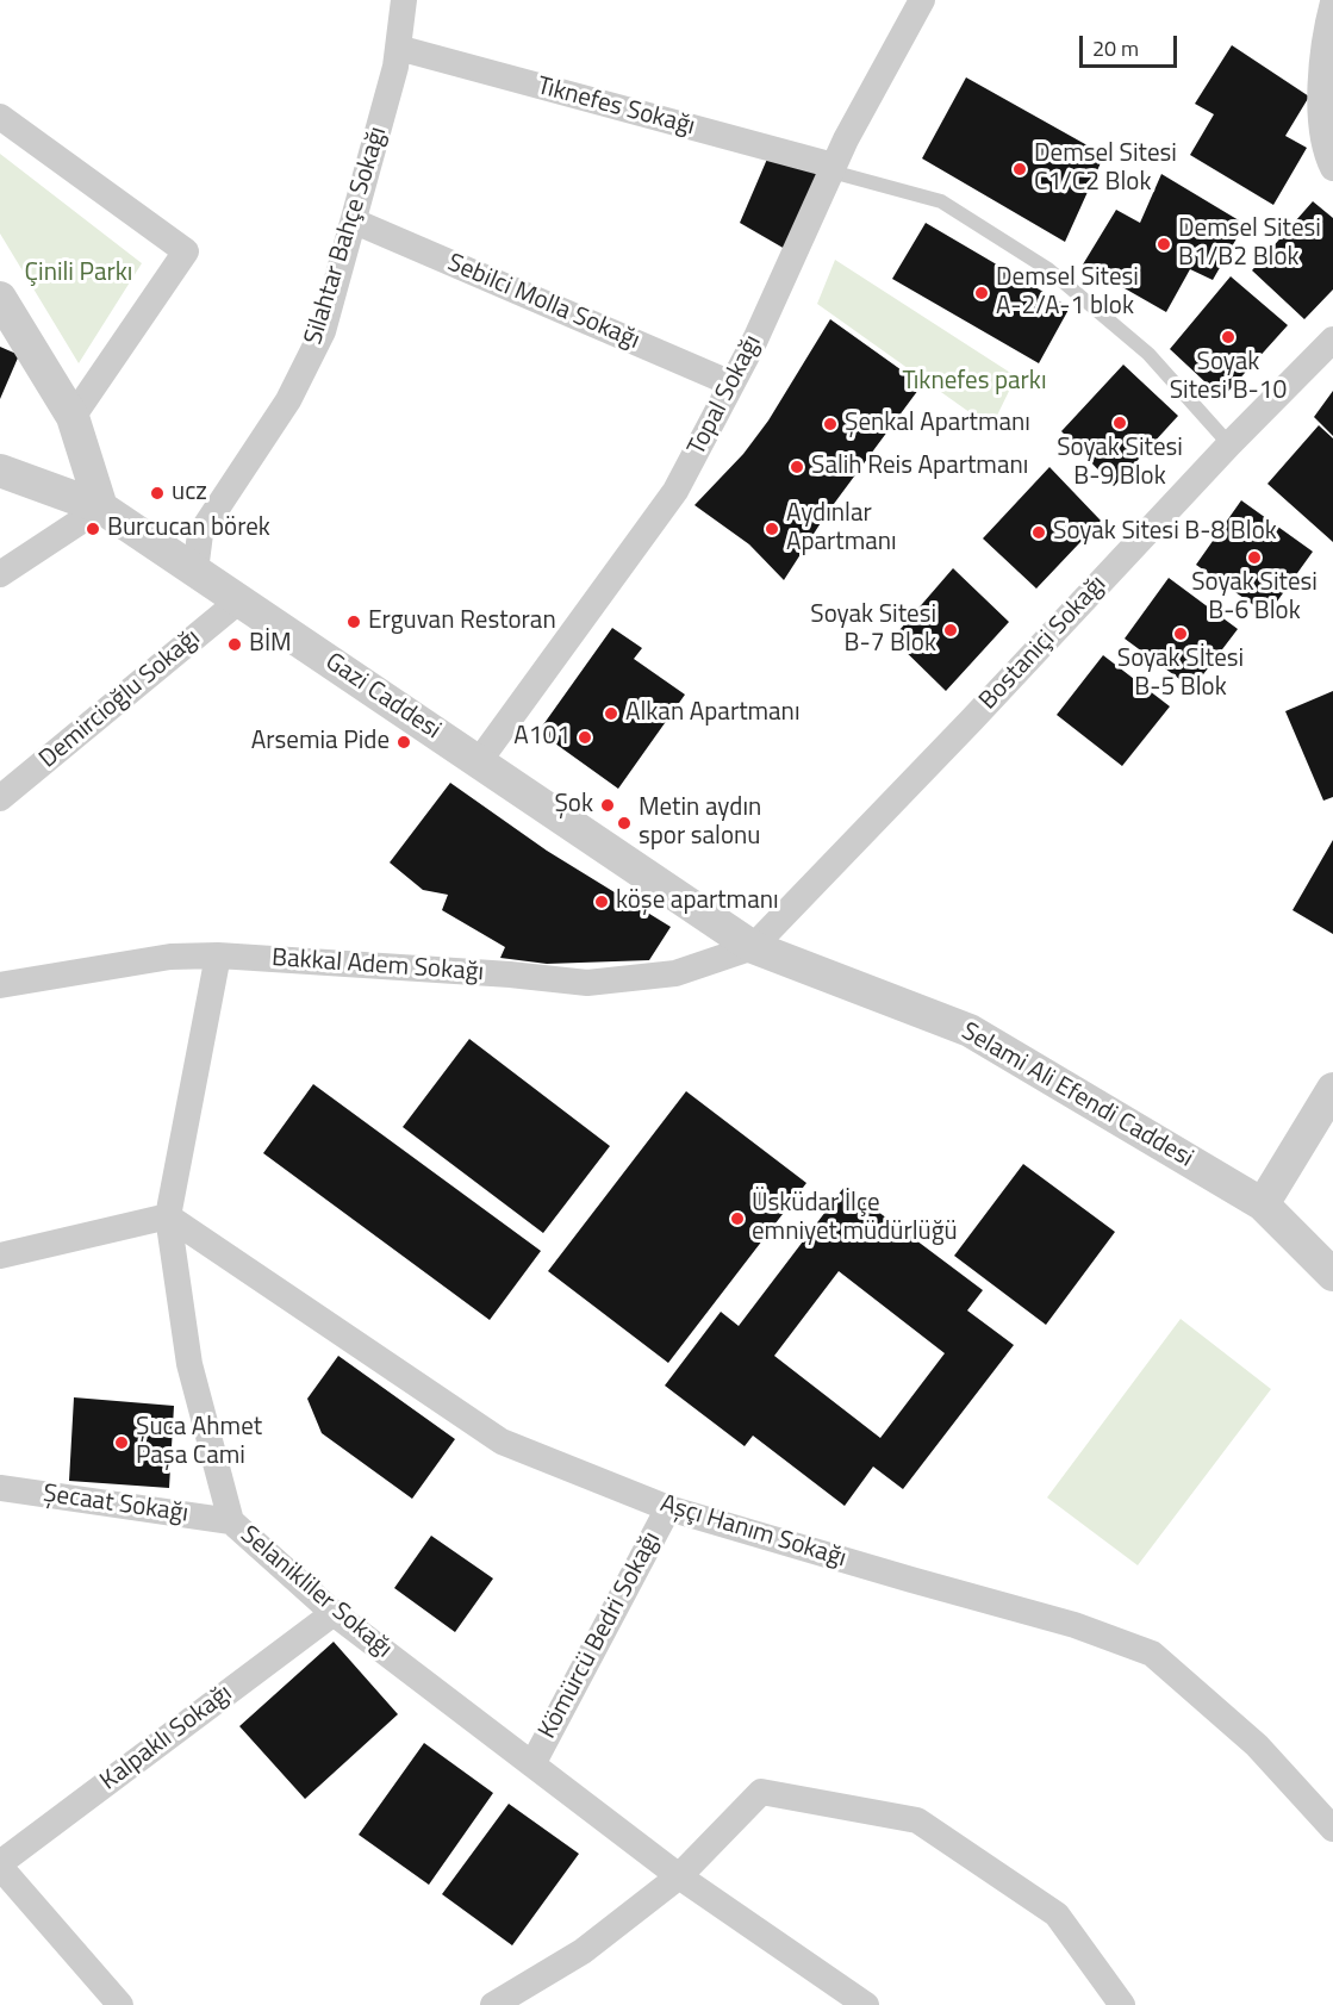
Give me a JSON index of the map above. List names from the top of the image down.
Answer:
{
  "streets": {
    "street": [
      "Tıknefes Sokağı",
      "Silahtar Bahçe Sokağı",
      "Sebilci Molla Sokağı",
      "Topal Sokağı",
      "Bostaniçi Sokağı",
      "Gazi Caddesi",
      "Demircioğlu Sokağı",
      "Bakkal Adem Sokağı",
      "Selami Ali Efendi Caddesi",
      "Şecaat Sokağı",
      "Aşçı Hanım Sokağı",
      "Selanikliler Sokağı",
      "Kömürcü Bedri Sokağı",
      "Kalpaklı Sokağı"
    ]
  },
  "crossings": [
    ["Tıknefes Sokağı", "Silahtar Bahçe Sokağı"],
    ["Tıknefes Sokağı", "Topal Sokağı"],
    ["Tıknefes Sokağı", "Bostaniçi Sokağı"],
    ["Silahtar Bahçe Sokağı", "Sebilci Molla Sokağı"],
    ["Silahtar Bahçe Sokağı", "Gazi Caddesi"],
    ["Sebilci Molla Sokağı", "Topal Sokağı"],
    ["Topal Sokağı", "Gazi Caddesi"],
    ["Bostaniçi Sokağı", "Gazi Caddesi"],
    ["Bostaniçi Sokağı", "Bakkal Adem Sokağı"],
    ["Bostaniçi Sokağı", "Selami Ali Efendi Caddesi"],
    ["Gazi Caddesi", "Demircioğlu Sokağı"],
    ["Gazi Caddesi", "Bakkal Adem Sokağı"],
    ["Gazi Caddesi", "Selami Ali Efendi Caddesi"],
    ["Bakkal Adem Sokağı", "Selami Ali Efendi Caddesi"],
    ["Bakkal Adem Sokağı", "Selanikliler Sokağı"],
    ["Şecaat Sokağı", "Selanikliler Sokağı"],
    ["Aşçı Hanım Sokağı", "Selanikliler Sokağı"],
    ["Aşçı Hanım Sokağı", "Kömürcü Bedri Sokağı"],
    ["Selanikliler Sokağı", "Kömürcü Bedri Sokağı"],
    ["Selanikliler Sokağı", "Kalpaklı Sokağı"]
  ],
  "parks": ["Çinili Parkı", "Tıknefes parkı"],
  "places": [
    "Demsel Sitesi C1/C2 Blok",
    "Demsel Sitesi B1/B2 Blok",
    "Demsel Sitesi A-2/A-1 blok",
    "Soyak Sitesi B-10",
    "Soyak Sitesi B-9 Blok",
    "Şenkal Apartmanı",
    "Salih Reis Apartmanı",
    "ucz",
    "Burcucan börek",
    "Aydınlar Apartmanı",
    "Soyak Sitesi B-8 Blok",
    "Soyak Sitesi B-6 Blok",
    "Erguvan Restoran",
    "Soyak Sitesi B-7 Blok",
    "Soyak Sİtesi B-5 Blok",
    "BİM",
    "Alkan Apartmanı",
    "A101",
    "Arsemia Pide",
    "Şok",
    "Metin aydın spor salonu",
    "köşe apartmanı",
    "Üsküdar İlçe emniyet müdürlüğü",
    "Şuca Ahmet Paşa Cami"
  ],
  "scale_bar": "20 m"
}
